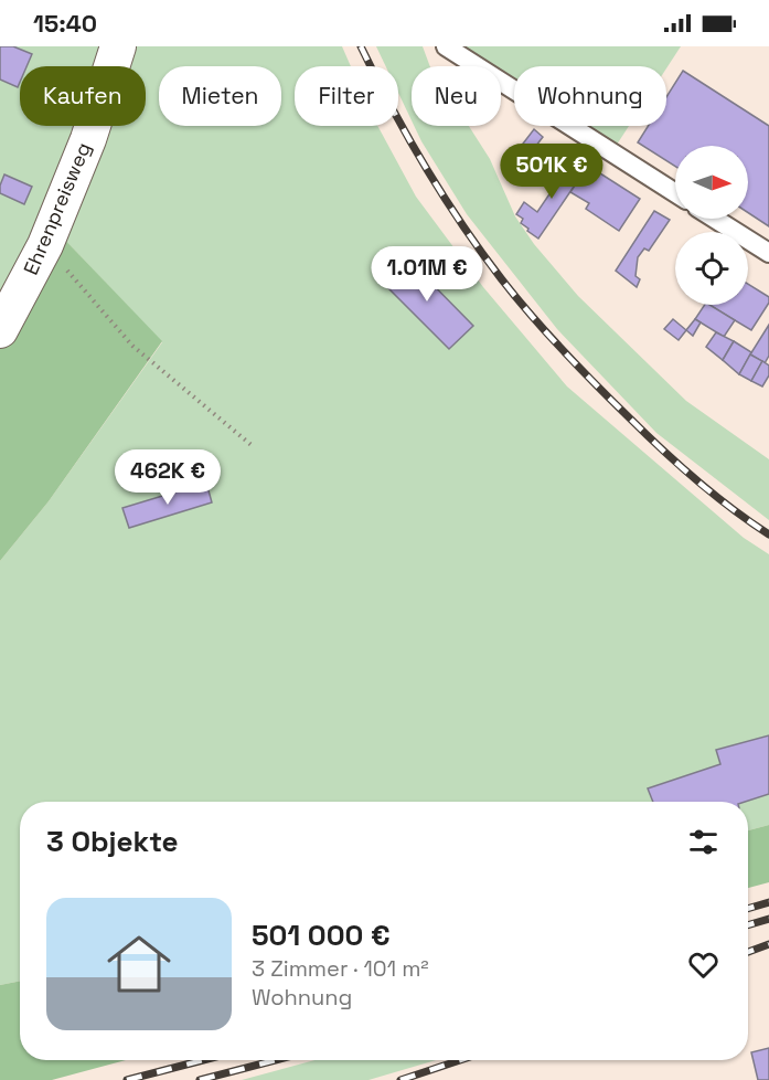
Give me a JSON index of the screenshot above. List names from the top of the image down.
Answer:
{
  "streets": {
    "street": ["Ehrenpreisweg"]
  },
  "north": "right",
  "page": {
    "status": "15:40",
    "chip": [
      "Kaufen",
      "Mieten",
      "Filter",
      "Neu",
      "Wohnung"
    ],
    "price": ["501K €", "1.01M €", "462K €"],
    "heading": "3 Objekte",
    "list": [
      {
        "name": "501 000 €",
        "note": "3 Zimmer · 101 m² · Wohnung"
      }
    ]
  }
}
